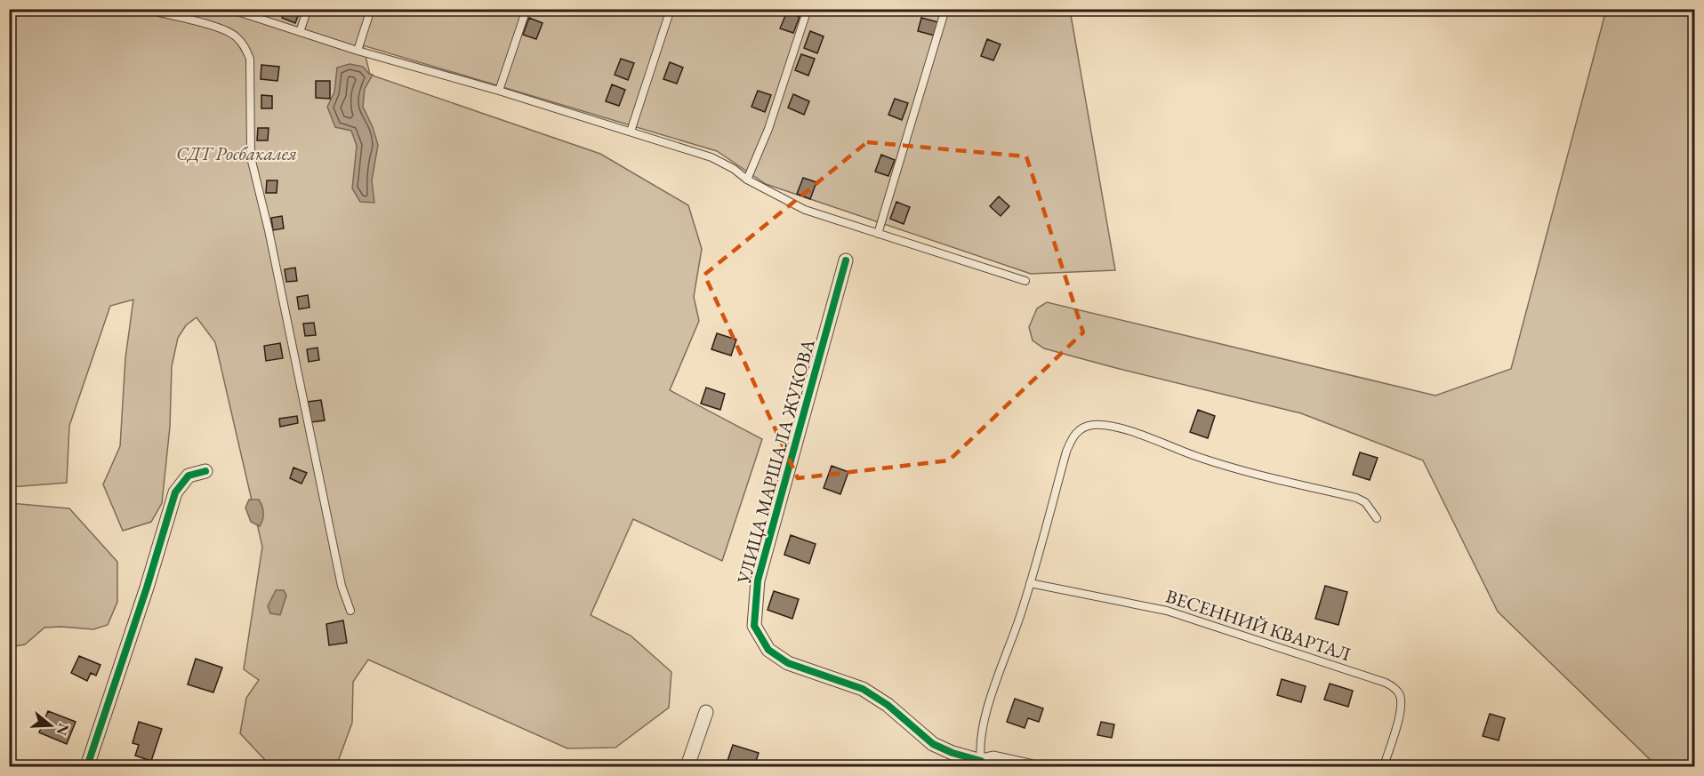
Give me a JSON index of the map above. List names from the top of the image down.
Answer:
{
  "streets": {
    "street": ["УЛИЦА МАРШАЛА ЖУКОВА"],
    "lane": ["ВЕСЕННИЙ КВАРТАЛ"]
  },
  "parks": ["СДТ Росбакалея"],
  "north": "right"
}
